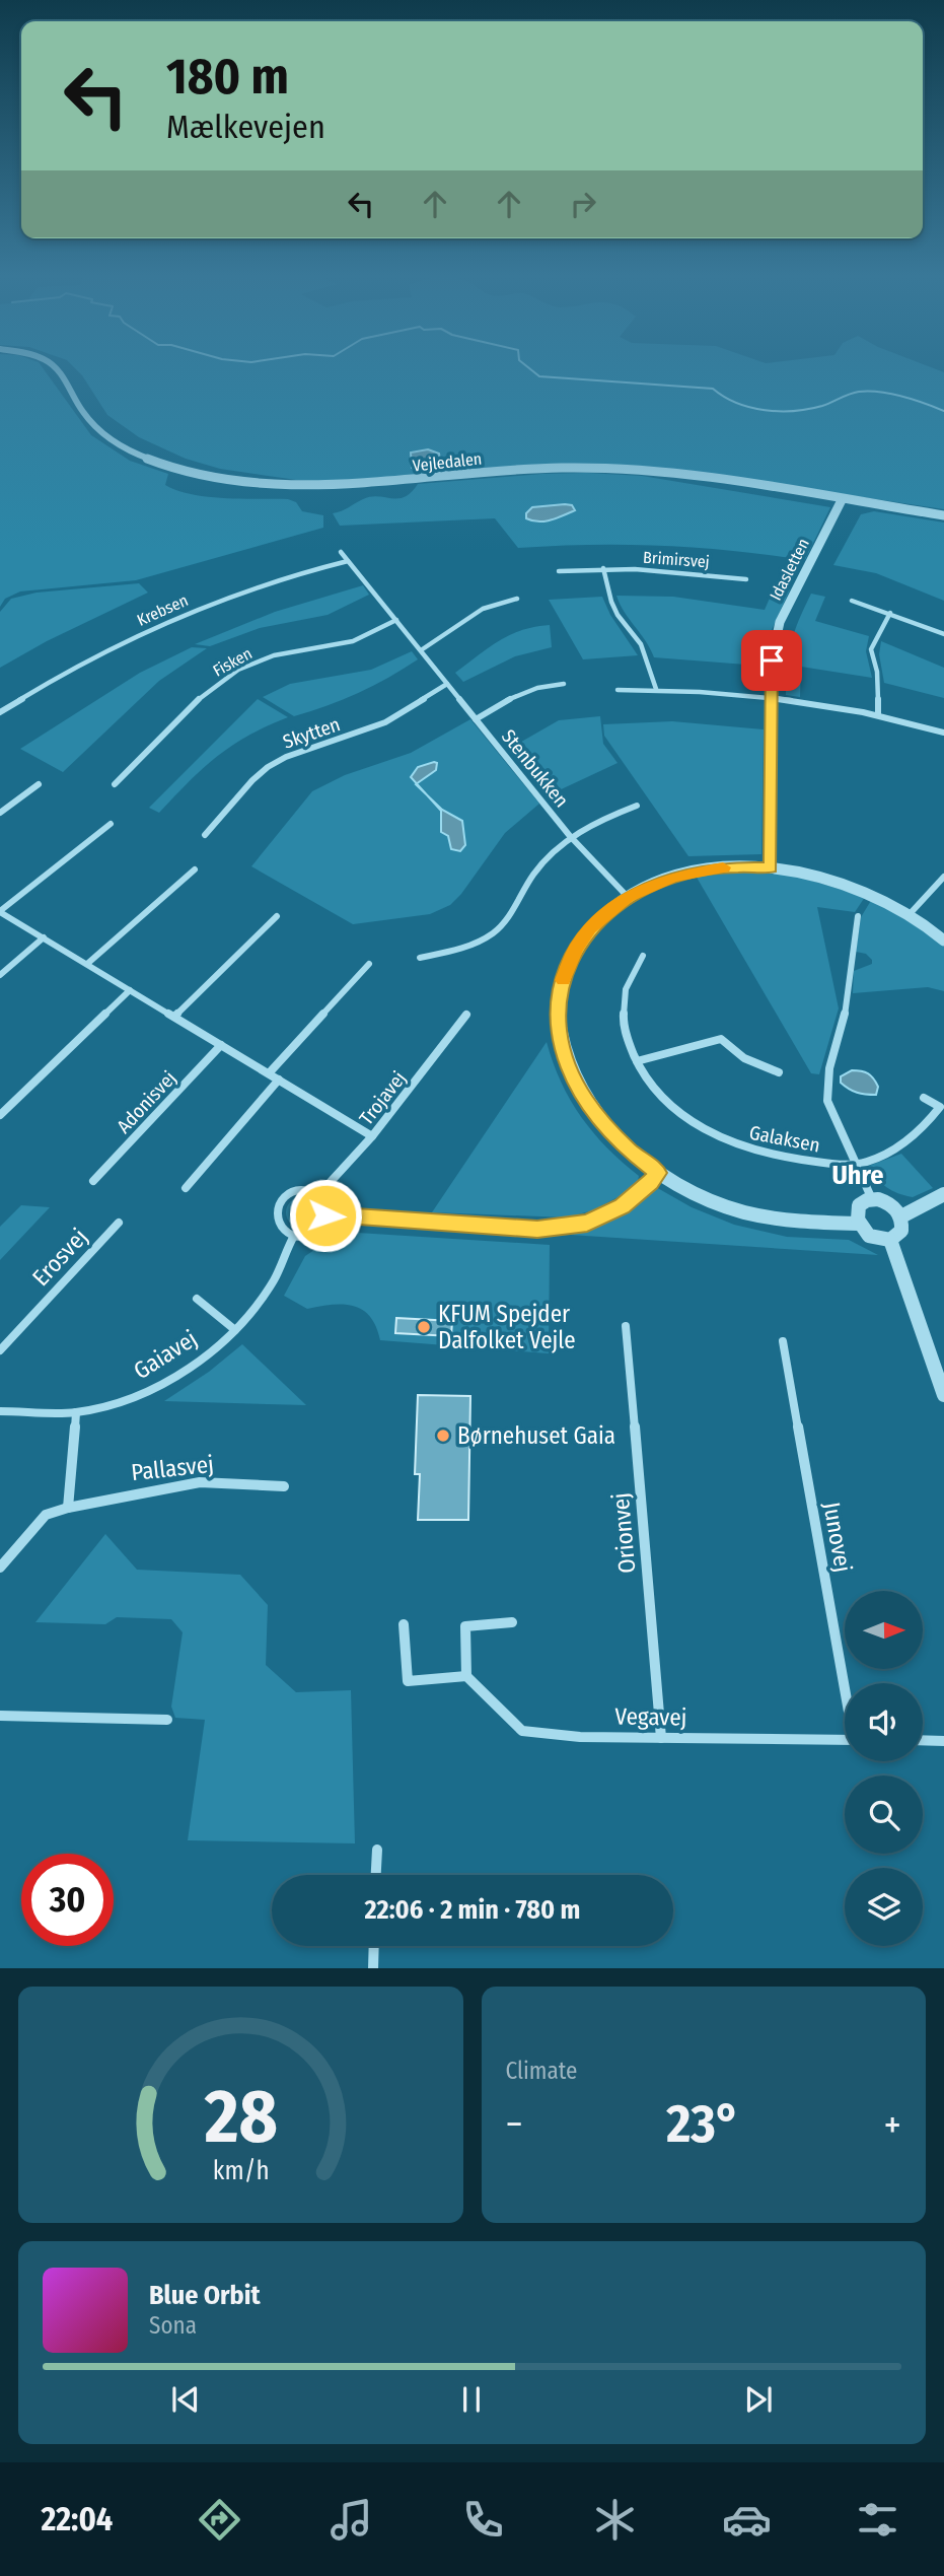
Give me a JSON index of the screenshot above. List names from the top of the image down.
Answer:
{
  "streets": {
    "street": [
      "Vejledalen",
      "Brimirsvej",
      "Idasletten",
      "Krebsen",
      "Fisken",
      "Skytten",
      "Stenbukken",
      "Trojavej",
      "Adonisvej",
      "Galaksen",
      "Erosvej",
      "Gaiavej",
      "Pallasvej",
      "Orionvej",
      "Junovej",
      "Vegavej"
    ]
  },
  "crossings": [
    ["Vejledalen", "Idasletten"],
    ["Krebsen", "Stenbukken"],
    ["Fisken", "Stenbukken"],
    ["Skytten", "Stenbukken"],
    ["Trojavej", "Gaiavej"],
    ["Orionvej", "Vegavej"]
  ],
  "districts": ["Uhre"],
  "places": ["KFUM Spejder Dalfolket Vejle", "Børnehuset Gaia"],
  "north": "right",
  "page": {
    "turn": ["180 m", "Mælkevejen"],
    "limit": "30",
    "trip": "22:06 · 2 min · 780 m",
    "tile": "Climate",
    "heat": ["−", "23°", "+"],
    "song": ["Blue Orbit", "Sona"],
    "tabs": "22:04",
    "gauge": ["28", "km/h"]
  }
}
